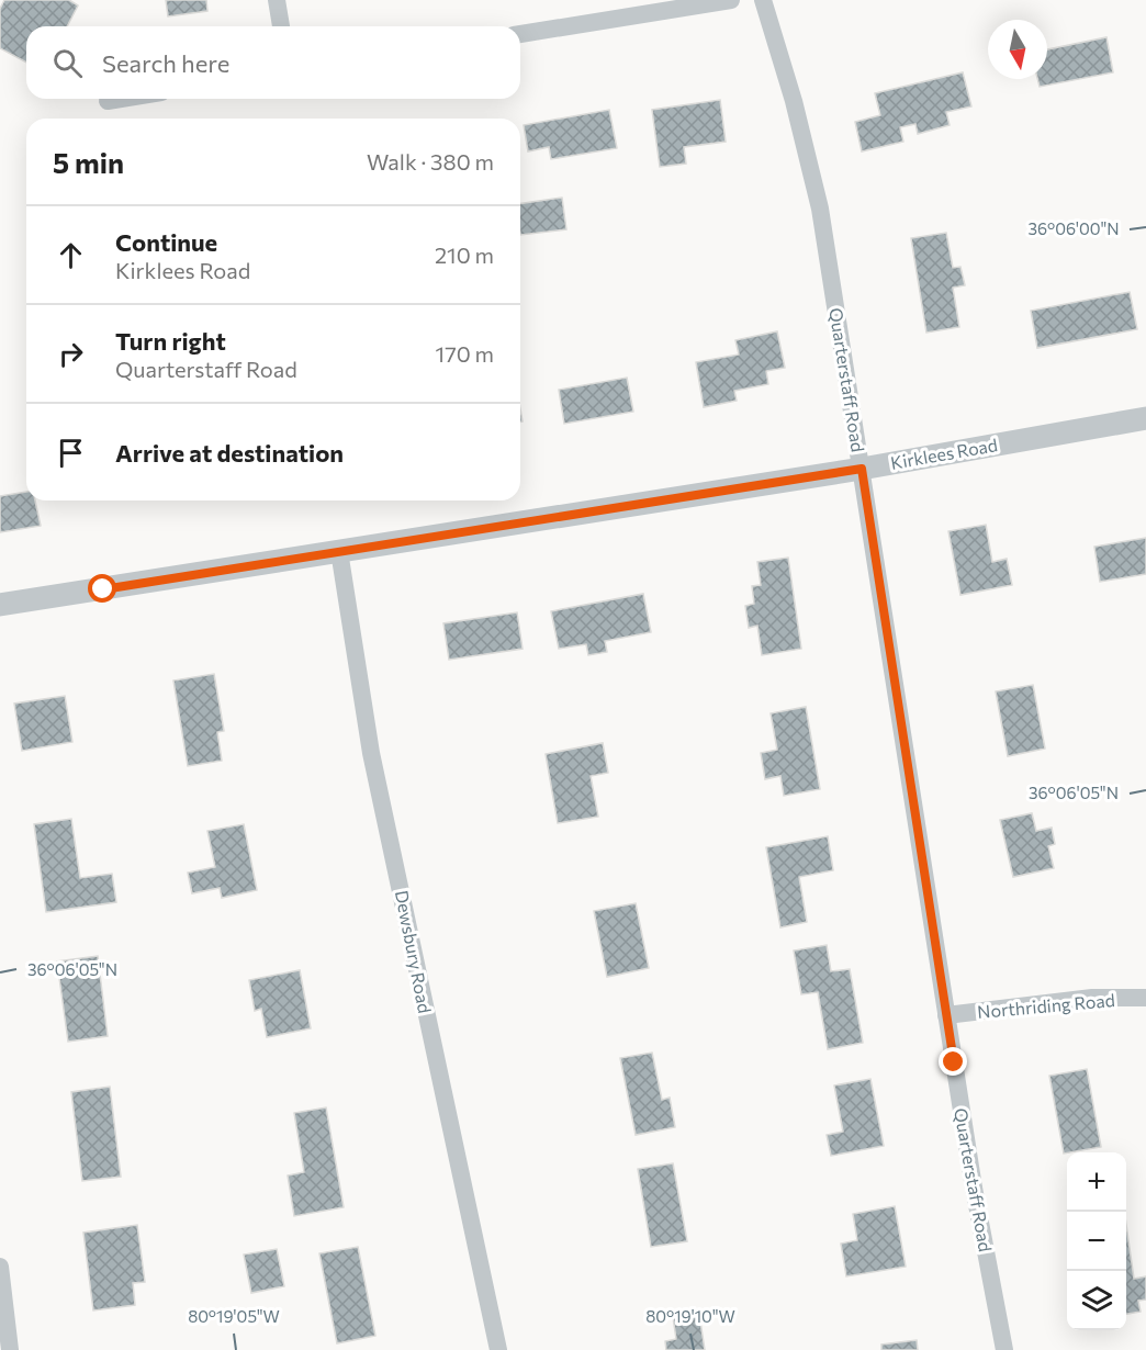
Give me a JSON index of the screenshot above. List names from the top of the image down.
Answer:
{
  "streets": {
    "street": [
      "Quarterstaff Road",
      "Kirklees Road",
      "Dewsbury Road",
      "Northriding Road"
    ]
  },
  "crossings": [
    ["Quarterstaff Road", "Kirklees Road"],
    ["Quarterstaff Road", "Northriding Road"],
    ["Kirklees Road", "Dewsbury Road"]
  ],
  "north": "bottom",
  "page": {
    "search": "Search here",
    "heading": ["5 min", "Walk · 380 m"],
    "list": [
      ["Continue", "Kirklees Road", "210 m"],
      ["Turn right", "Quarterstaff Road", "170 m"],
      "Arrive at destination"
    ],
    "map_buttons": ["+", "−"]
  },
  "coordinates": [
    "36°06'00\"N",
    "36°06'05\"N",
    "80°19'05\"W",
    "80°19'10\"W"
  ]
}
